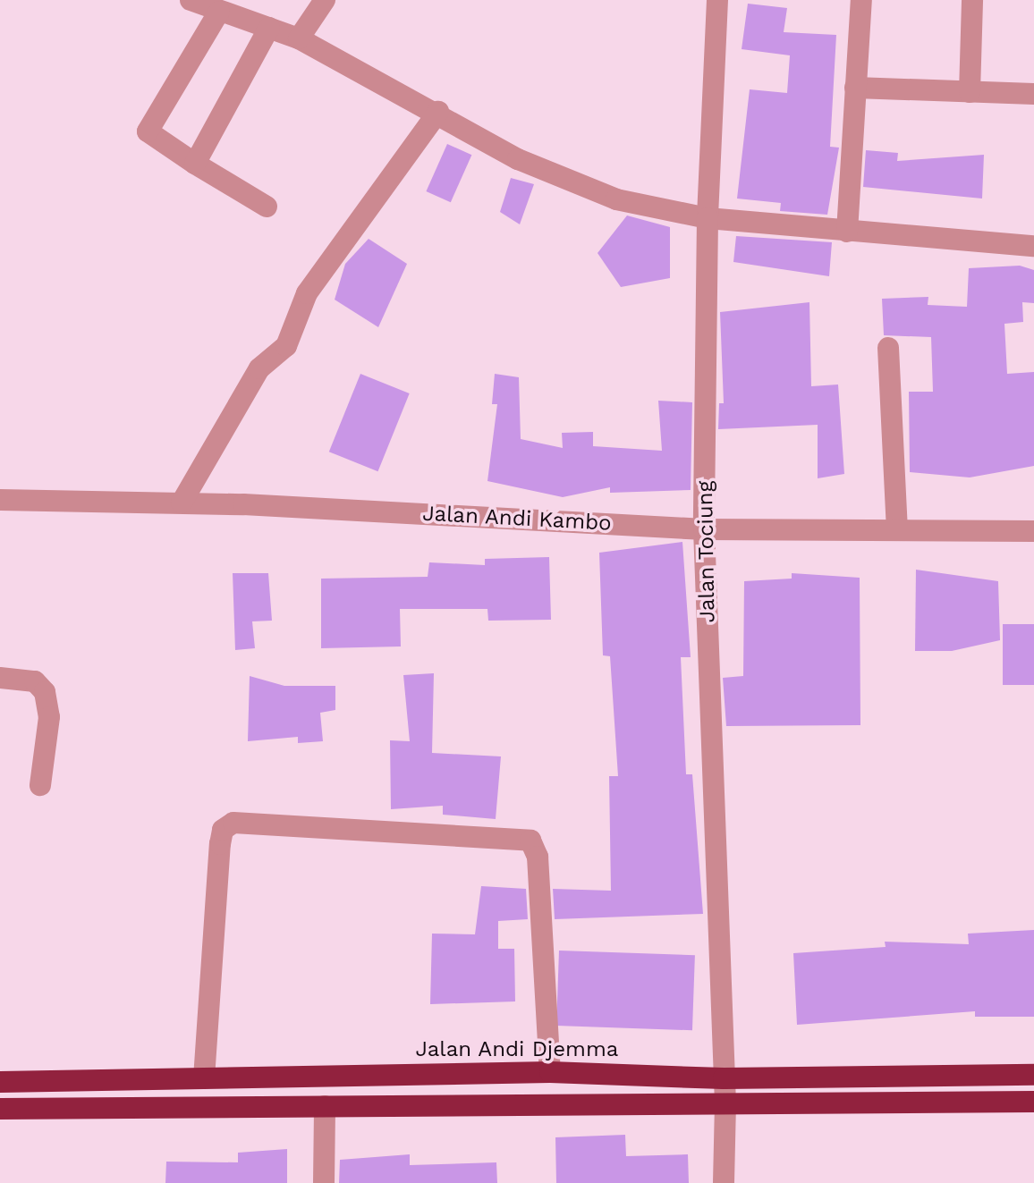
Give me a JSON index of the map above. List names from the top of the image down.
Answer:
{
  "streets": {
    "highway": ["Jalan Andi Djemma"],
    "street": ["Jalan Andi Kambo", "Jalan Tociung"]
  },
  "crossings": [
    ["Jalan Andi Kambo", "Jalan Tociung"],
    ["Jalan Tociung", "Jalan Andi Djemma"]
  ]
}
